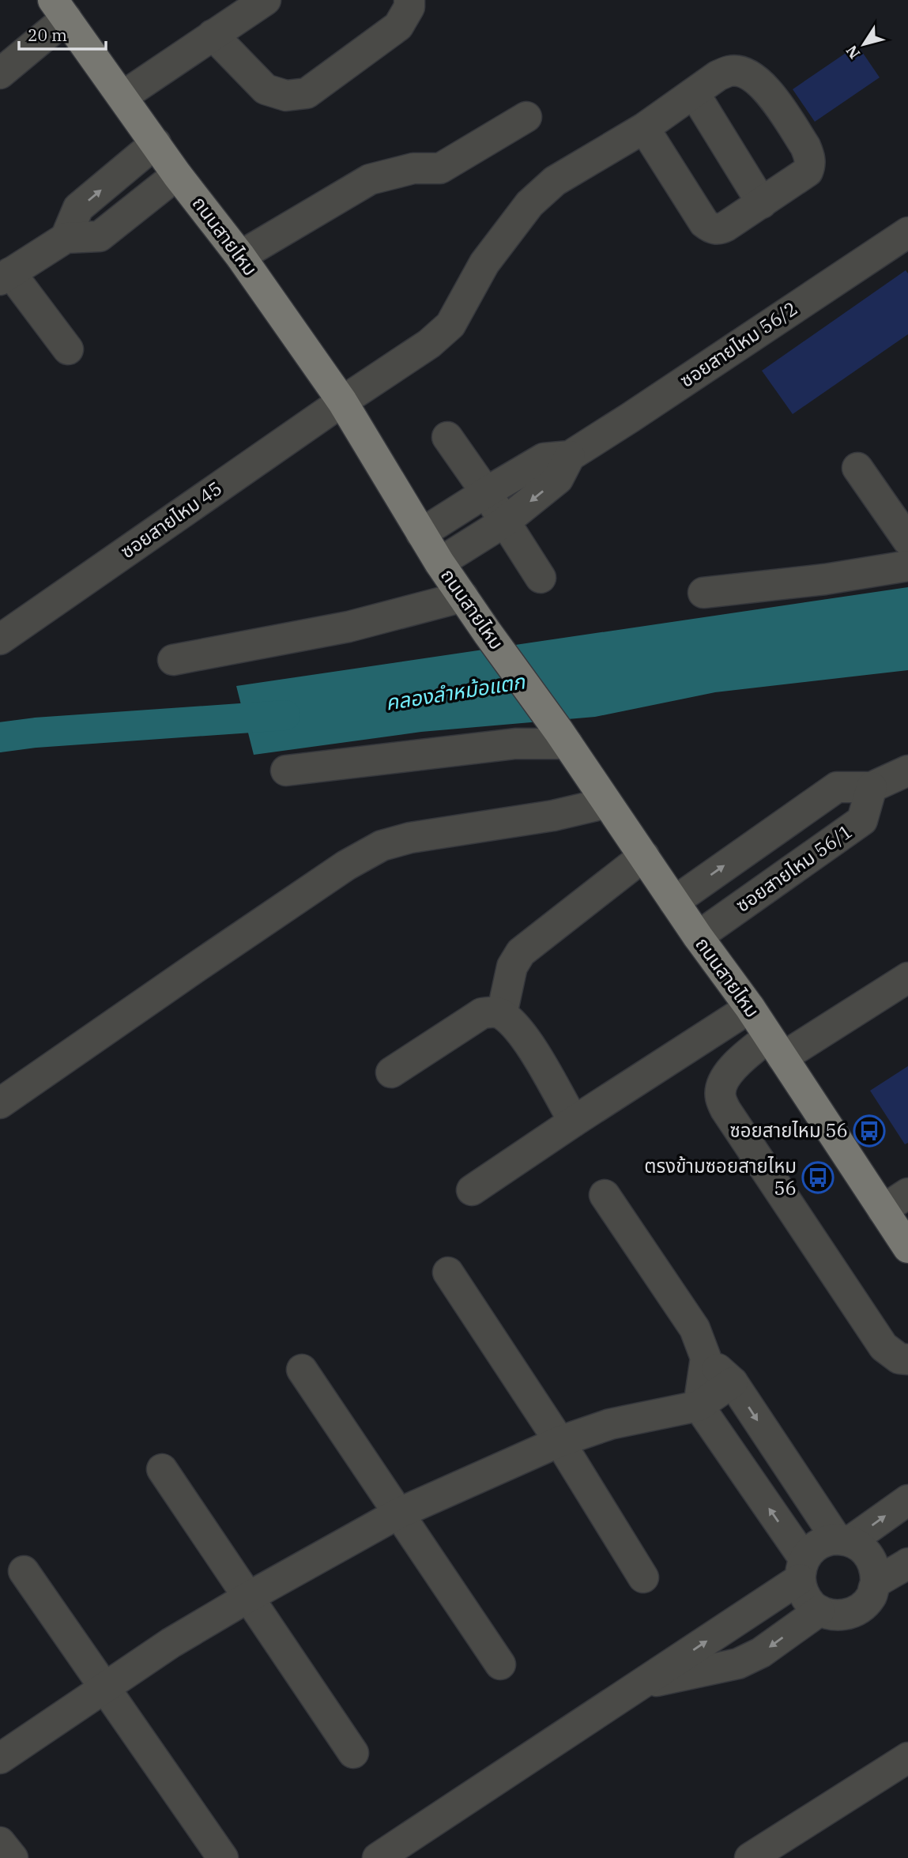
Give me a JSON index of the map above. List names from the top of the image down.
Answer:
{
  "streets": {
    "main road": ["ถนนสายไหม"],
    "street": ["ซอยสายไหม 56/2", "ซอยสายไหม 45", "ซอยสายไหม 56/1"]
  },
  "crossings": [
    ["ถนนสายไหม", "ซอยสายไหม 56/2"],
    ["ถนนสายไหม", "ซอยสายไหม 45"],
    ["ถนนสายไหม", "ซอยสายไหม 56/1"]
  ],
  "water": ["คลองลำหม้อแตก"],
  "places": {
    "bus stop": ["ซอยสายไหม 56", "ตรงข้ามซอยสายไหม 56"]
  },
  "scale_bar": "20 m",
  "north": "bottom left"
}
